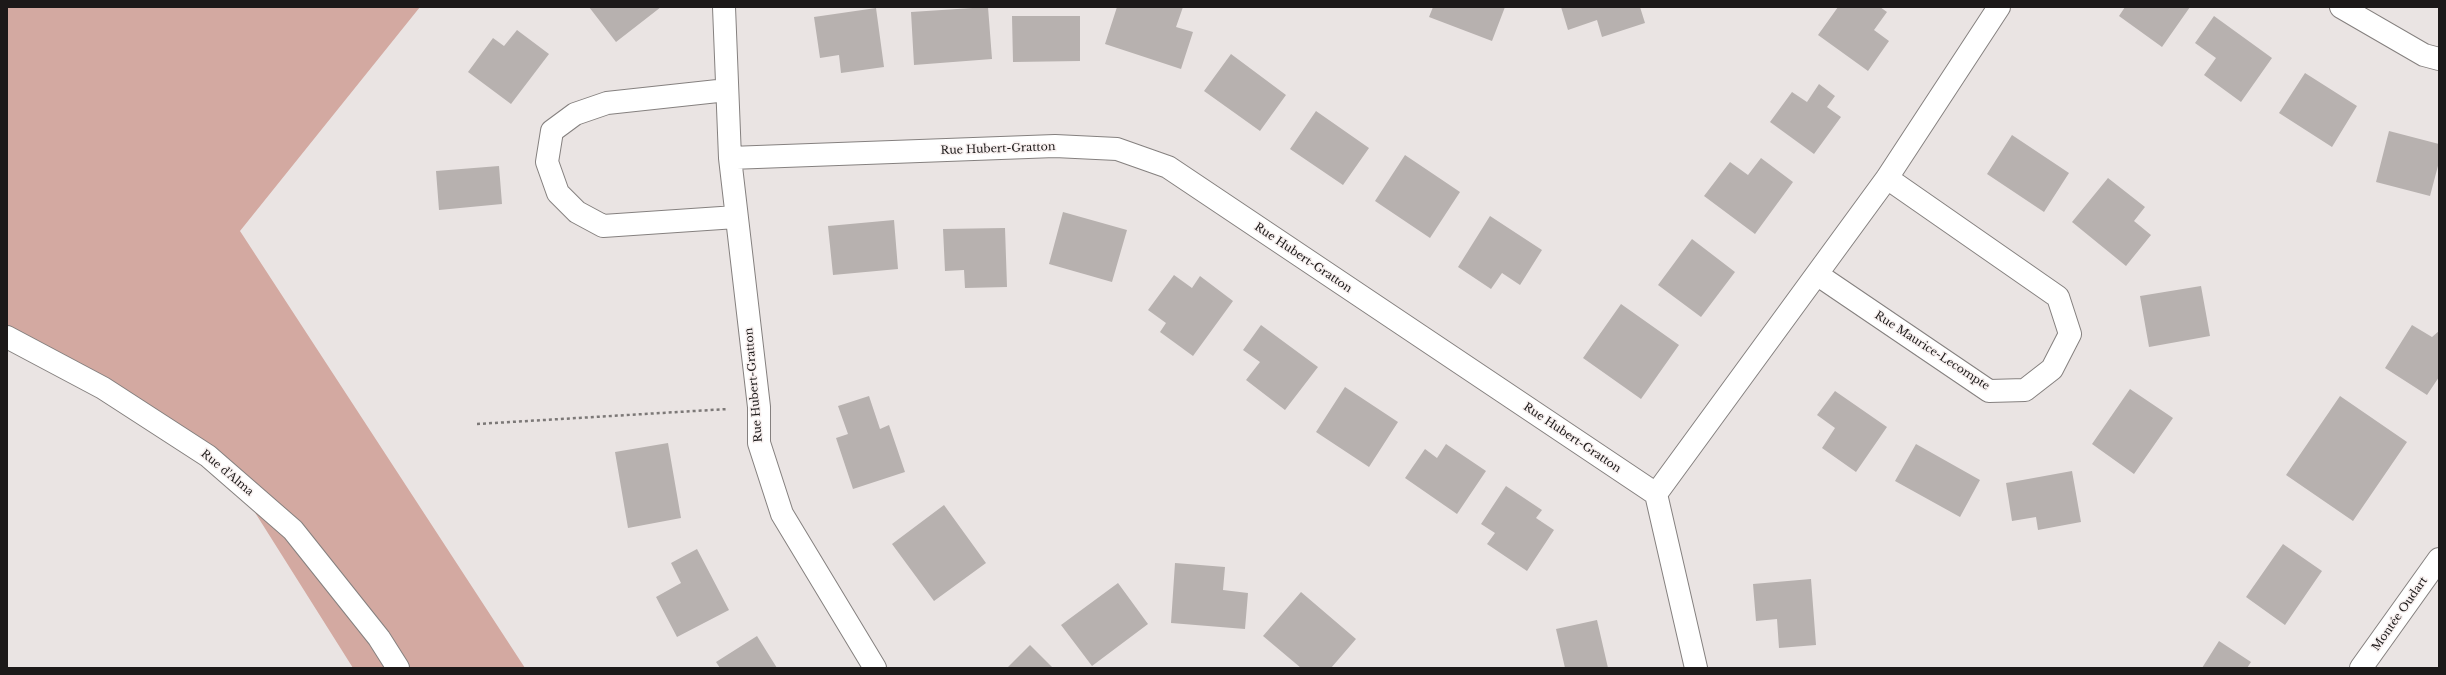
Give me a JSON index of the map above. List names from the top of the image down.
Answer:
{
  "streets": {
    "street": [
      "Rue Hubert-Gratton",
      "Rue Maurice-Lecompte",
      "Rue d'Alma",
      "Montée Oudart"
    ]
  }
}
